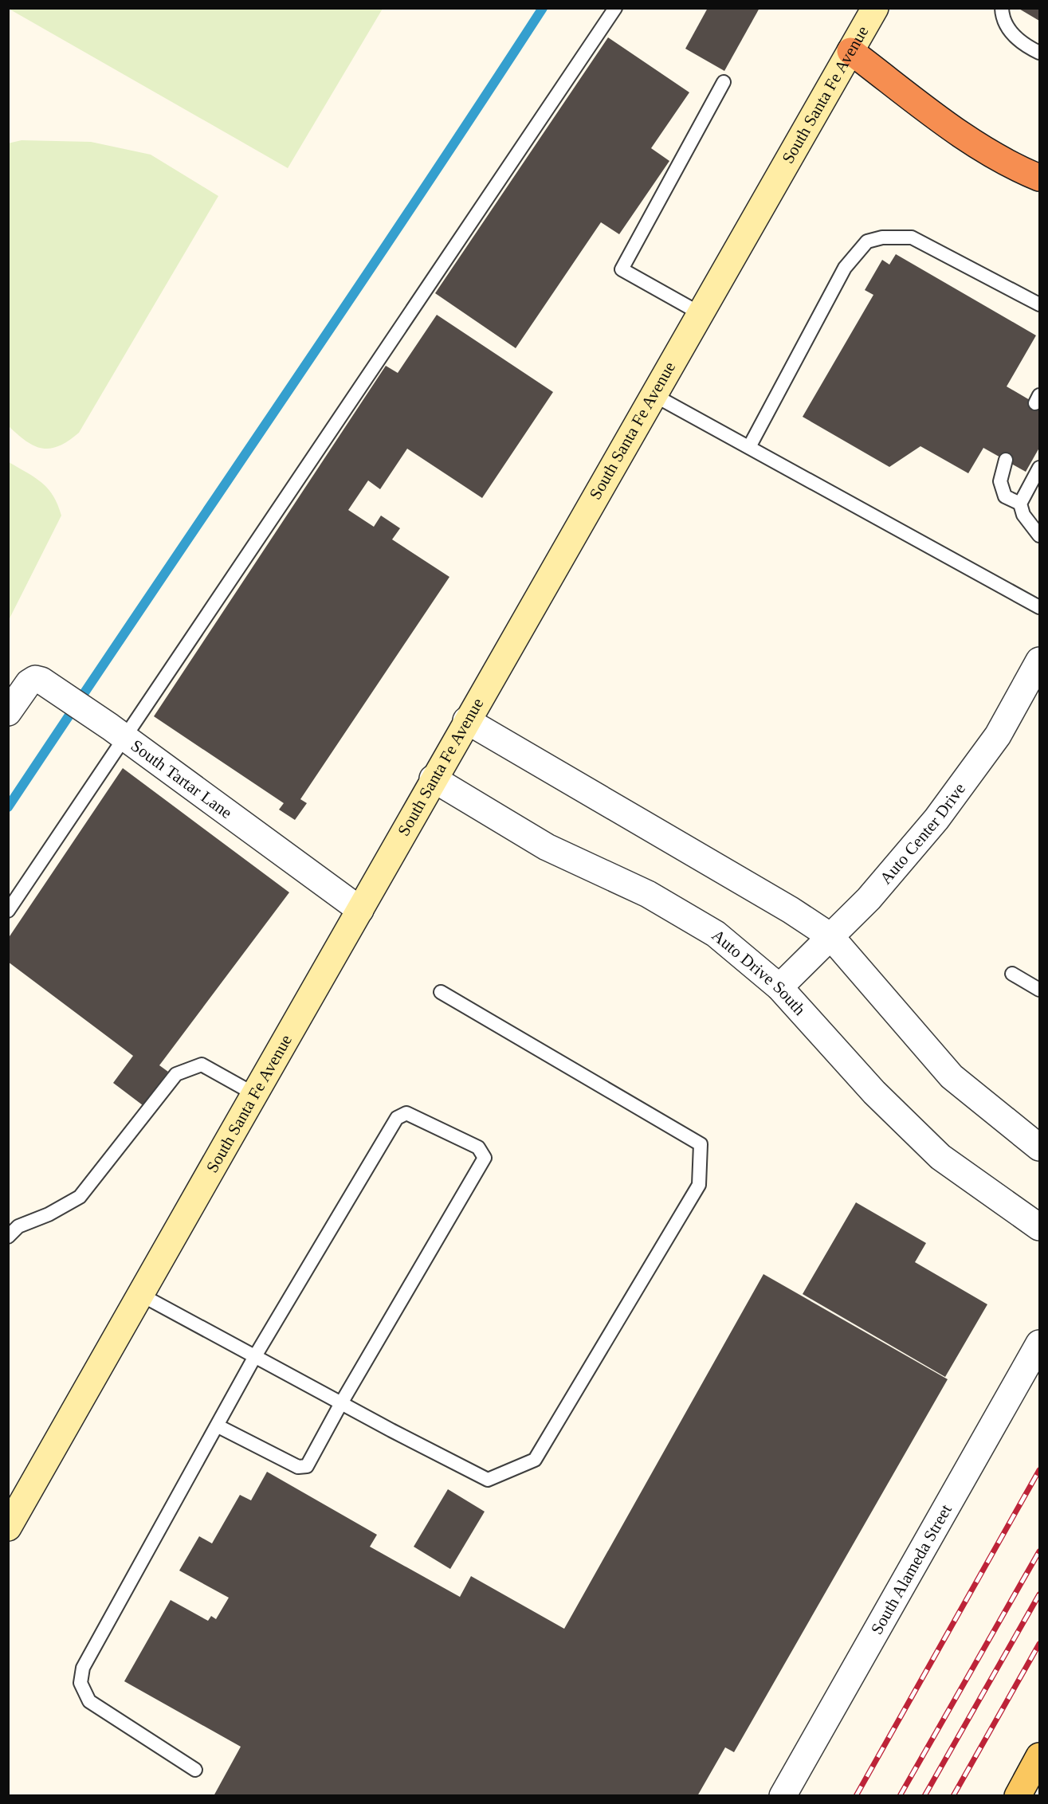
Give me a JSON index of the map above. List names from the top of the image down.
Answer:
{
  "streets": {
    "main road": ["South Santa Fe Avenue"],
    "street": [
      "South Tartar Lane",
      "Auto Center Drive",
      "Auto Drive South",
      "South Alameda Street"
    ]
  },
  "crossings": [
    ["South Santa Fe Avenue", "South Tartar Lane"],
    ["South Santa Fe Avenue", "Auto Drive South"],
    ["Auto Center Drive", "Auto Drive South"]
  ]
}
